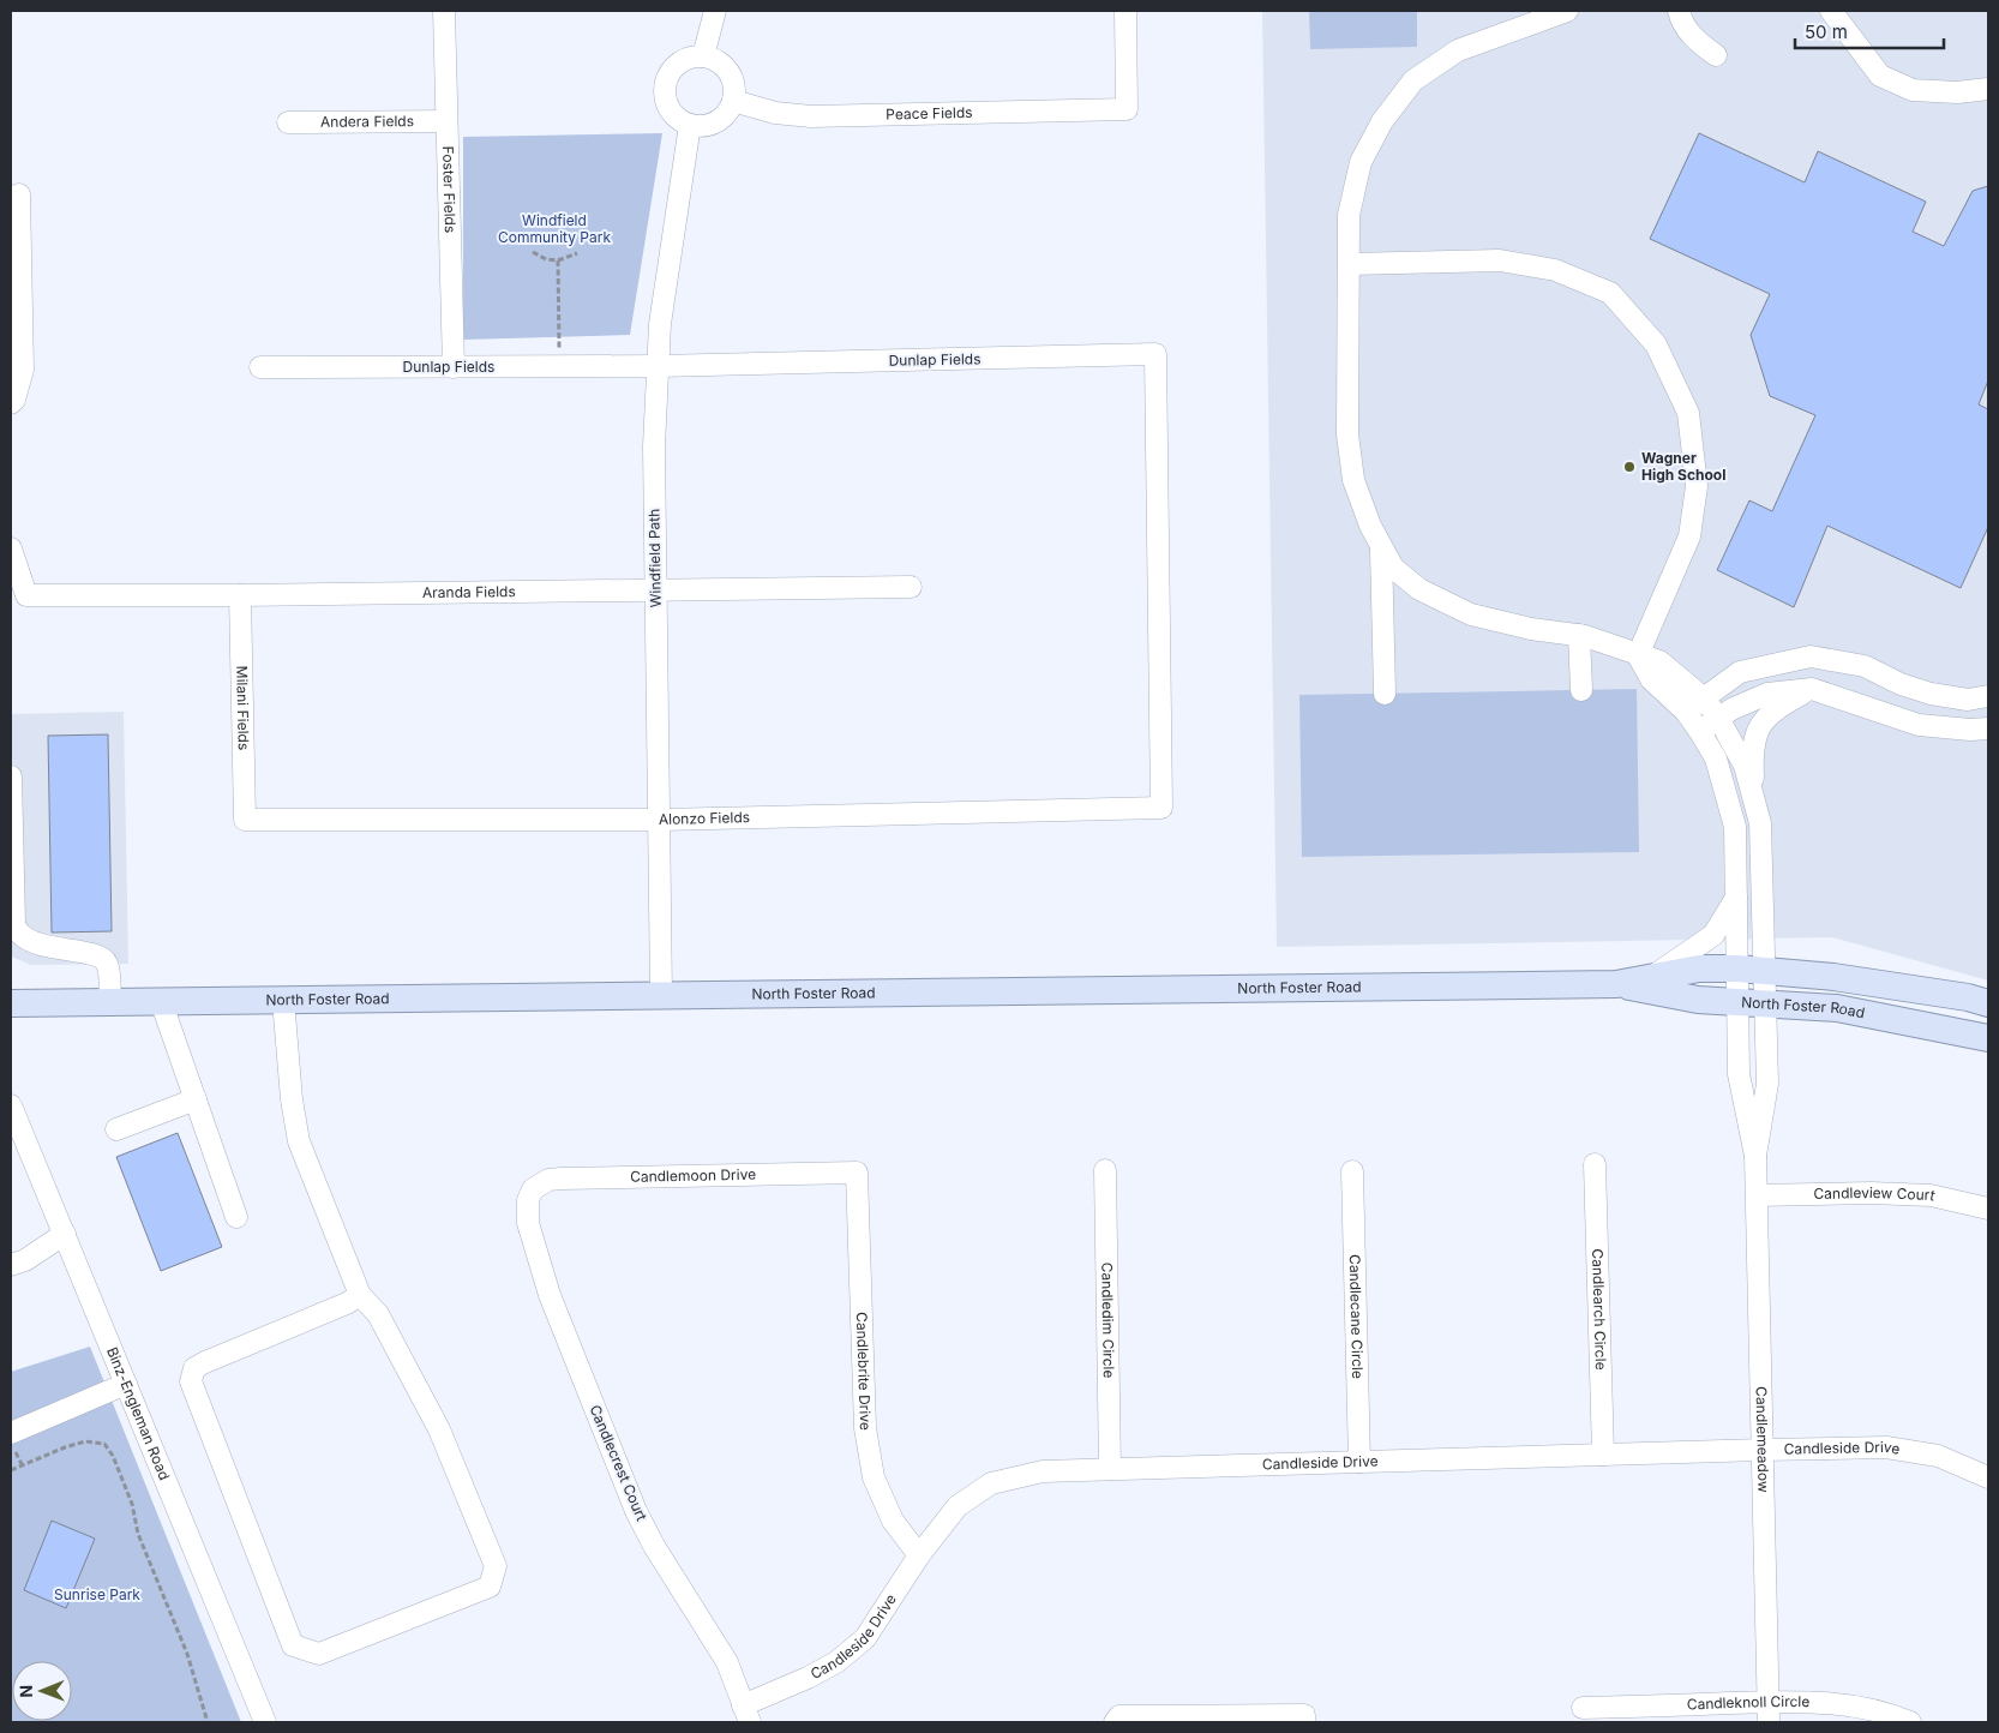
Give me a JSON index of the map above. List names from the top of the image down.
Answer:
{
  "streets": {
    "main road": ["North Foster Road"],
    "street": [
      "Peace Fields",
      "Andera Fields",
      "Foster Fields",
      "Dunlap Fields",
      "Windfield Path",
      "Aranda Fields",
      "Milani Fields",
      "Alonzo Fields",
      "Candlemoon Drive",
      "Candleview Court",
      "Candlearch Circle",
      "Candlecane Circle",
      "Candledim Circle",
      "Candlebrite Drive",
      "Binz-Engleman Road",
      "Candlemeadow",
      "Candleside Drive",
      "Candlecrest Court",
      "Candleknoll Circle"
    ]
  },
  "crossings": [
    ["Peace Fields", "Windfield Path"],
    ["Andera Fields", "Foster Fields"],
    ["Foster Fields", "Dunlap Fields"],
    ["Dunlap Fields", "Windfield Path"],
    ["Dunlap Fields", "Alonzo Fields"],
    ["Windfield Path", "Aranda Fields"],
    ["Windfield Path", "Alonzo Fields"],
    ["Windfield Path", "North Foster Road"],
    ["Aranda Fields", "Milani Fields"],
    ["Milani Fields", "Alonzo Fields"],
    ["North Foster Road", "Candlemeadow"],
    ["Candlemoon Drive", "Candlebrite Drive"],
    ["Candlemoon Drive", "Candlecrest Court"],
    ["Candleview Court", "Candlemeadow"],
    ["Candlearch Circle", "Candleside Drive"],
    ["Candlecane Circle", "Candleside Drive"],
    ["Candledim Circle", "Candleside Drive"],
    ["Candlebrite Drive", "Candleside Drive"],
    ["Candlemeadow", "Candleside Drive"],
    ["Candlemeadow", "Candleknoll Circle"],
    ["Candleside Drive", "Candlecrest Court"]
  ],
  "parks": ["Windfield Community Park", "Sunrise Park"],
  "places": ["Wagner High School"],
  "scale_bar": "50 m",
  "north": "left"
}
